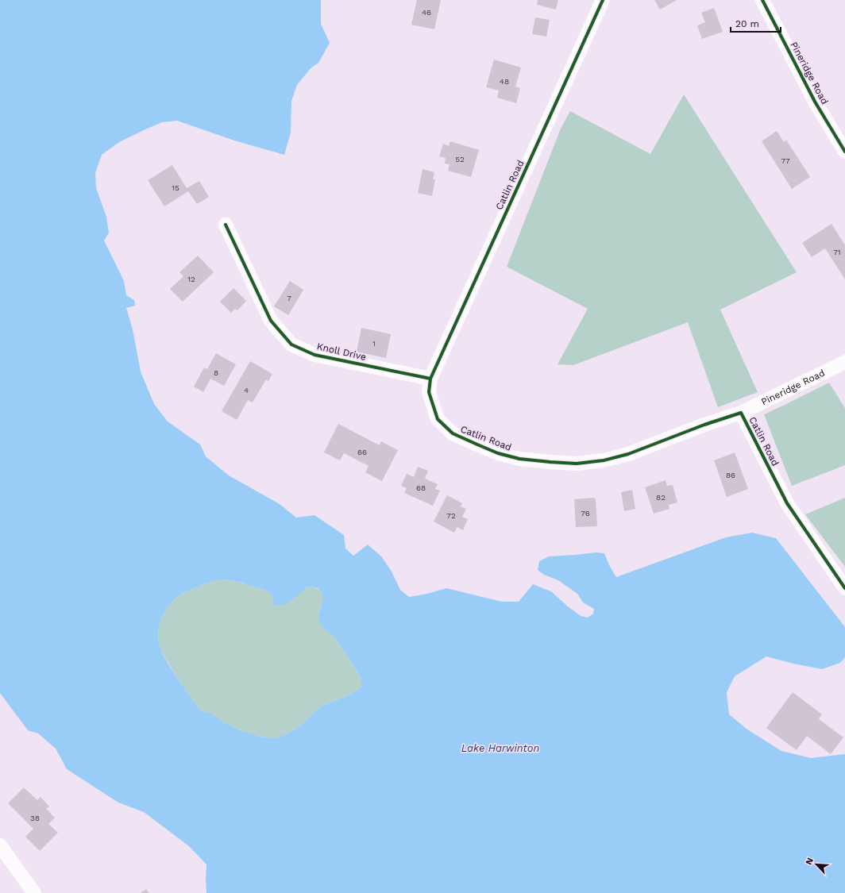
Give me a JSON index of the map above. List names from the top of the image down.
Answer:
{
  "streets": {
    "street": ["Pineridge Road", "Catlin Road", "Knoll Drive"]
  },
  "crossings": [
    ["Pineridge Road", "Catlin Road"],
    ["Catlin Road", "Knoll Drive"]
  ],
  "water": ["Lake Harwinton"],
  "house_numbers": [
    "46",
    "48",
    "52",
    "77",
    "15",
    "71",
    "12",
    "7",
    "1",
    "8",
    "4",
    "66",
    "86",
    "68",
    "82",
    "76",
    "72",
    "38"
  ],
  "scale_bar": "20 m",
  "north": "top left"
}
